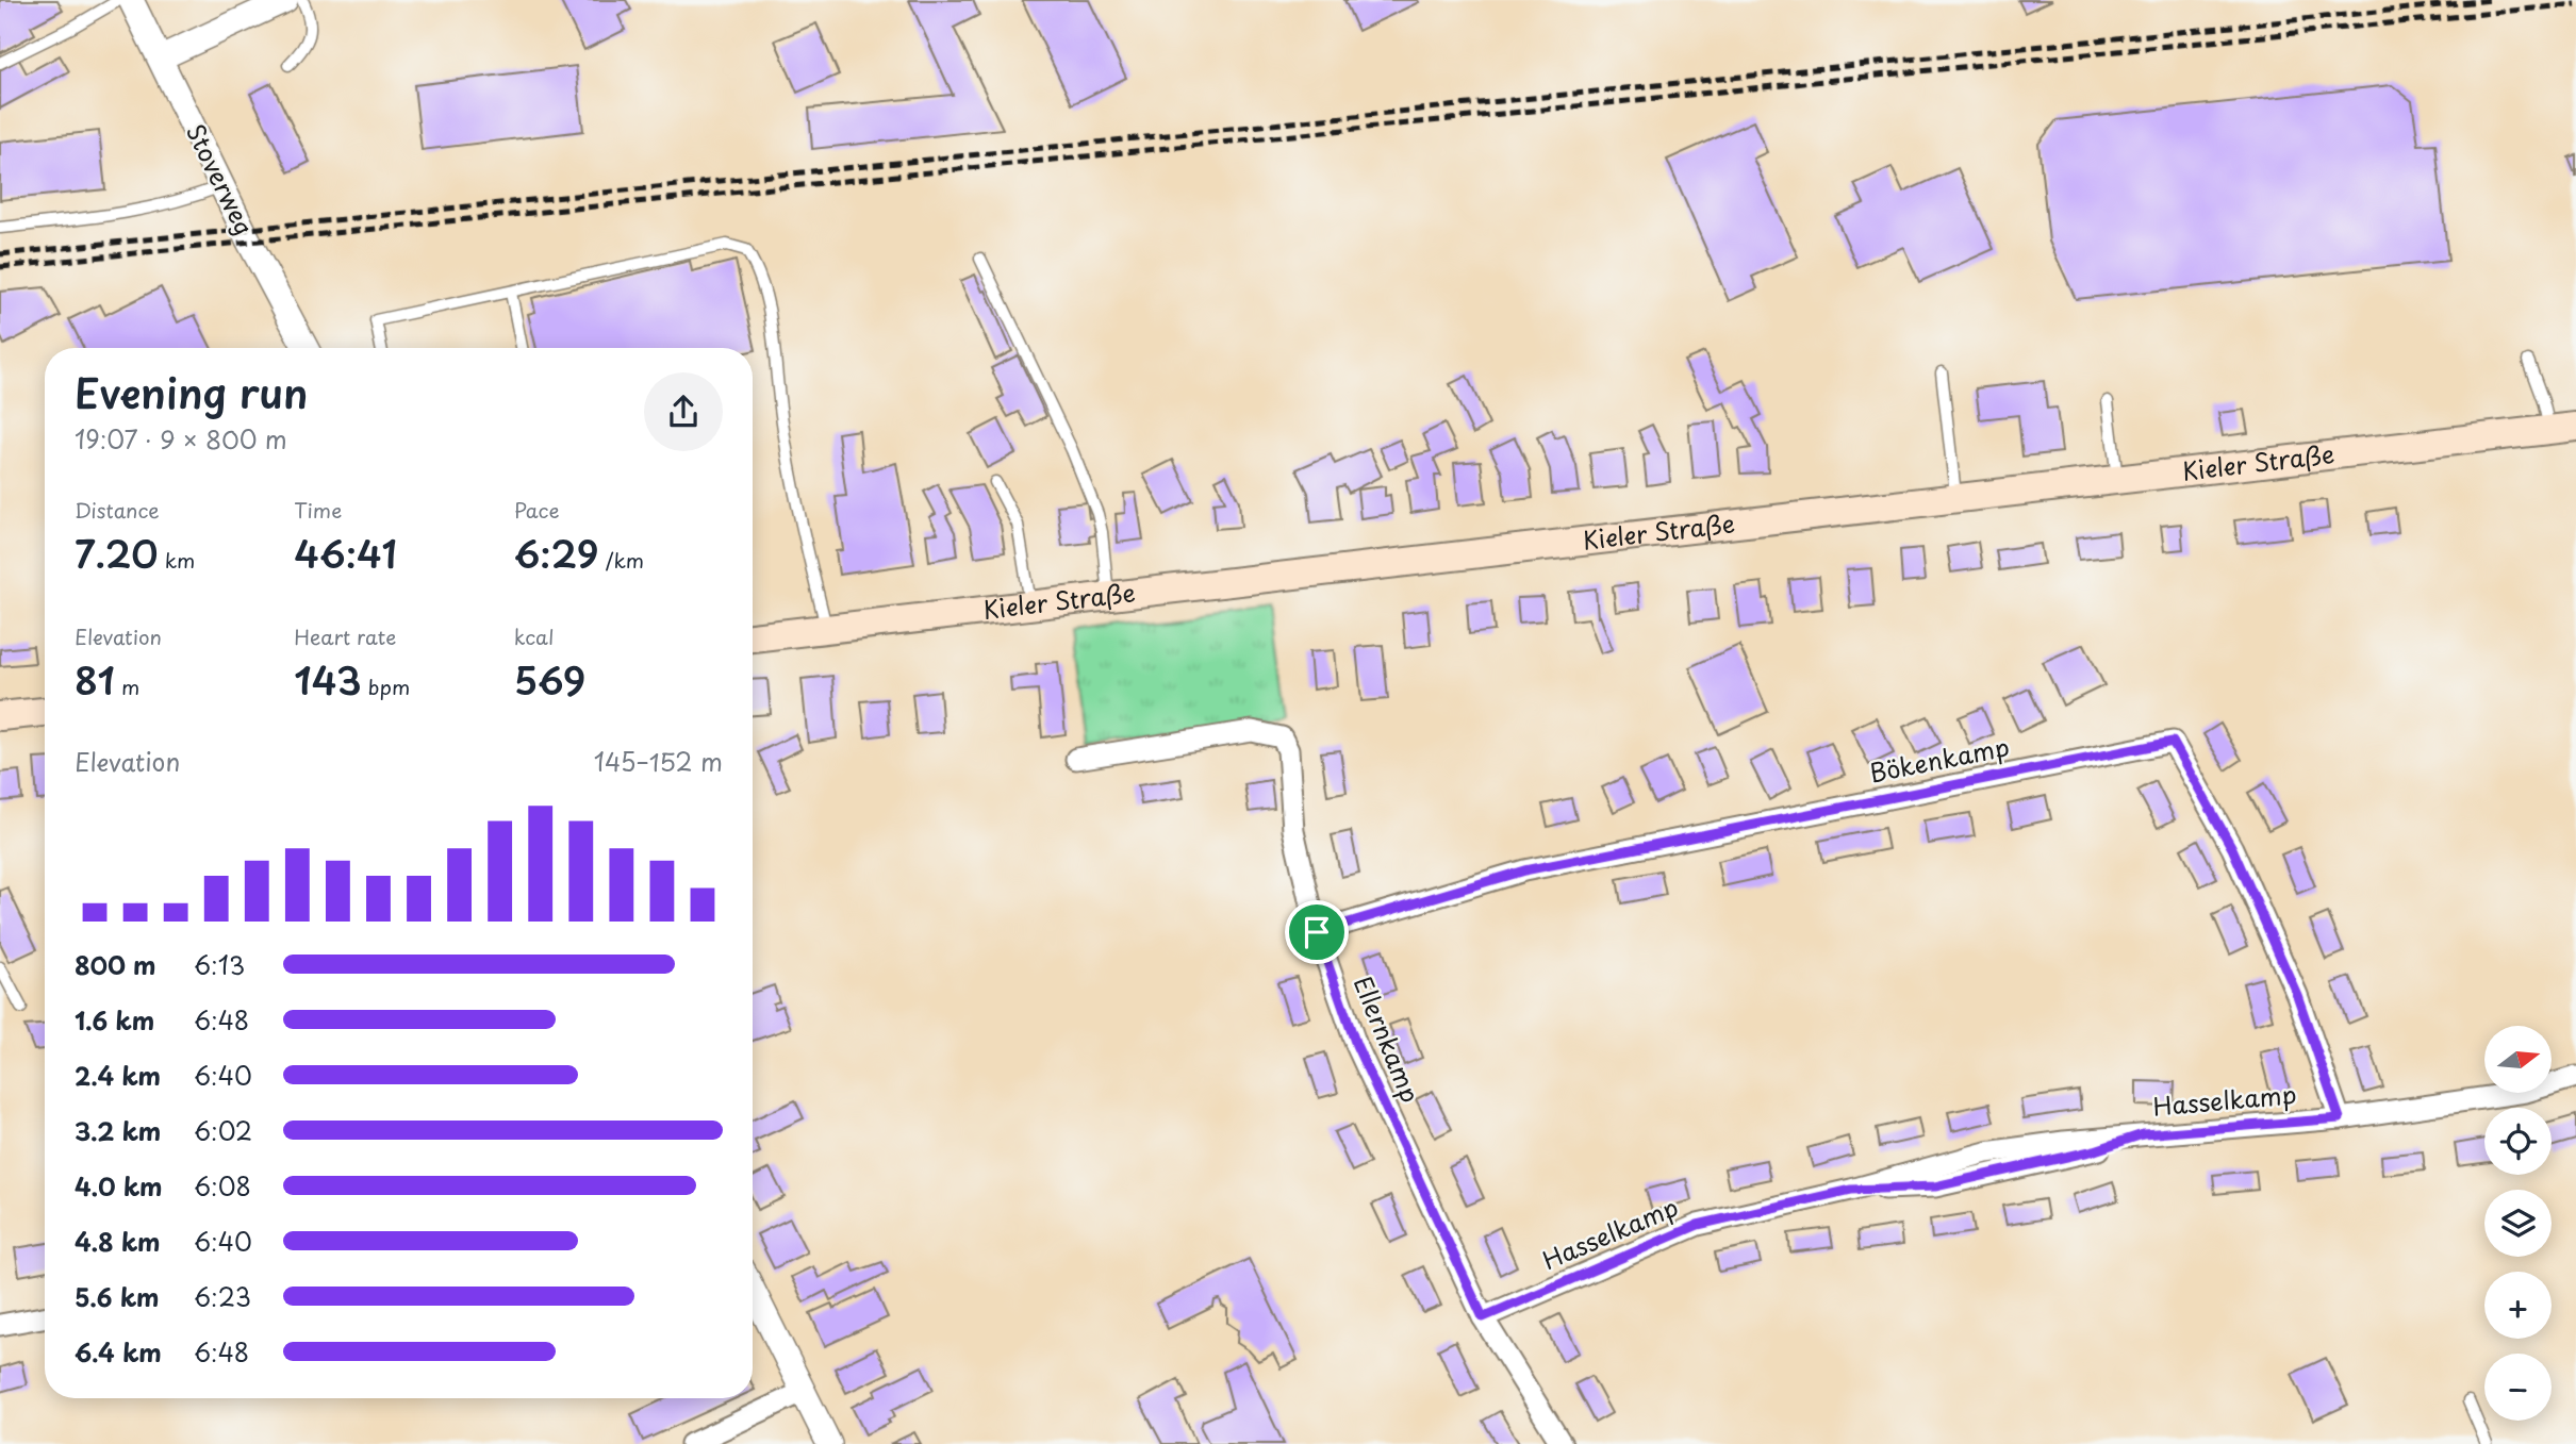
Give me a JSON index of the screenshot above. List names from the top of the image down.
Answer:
{
  "streets": {
    "main road": ["Kieler Straße"],
    "street": [
      "Stoverweg",
      "Bökenkamp",
      "Ellernkamp",
      "Hasselkamp"
    ]
  },
  "crossings": [
    ["Bökenkamp", "Ellernkamp"],
    ["Bökenkamp", "Hasselkamp"],
    ["Ellernkamp", "Hasselkamp"]
  ],
  "north": "right",
  "page": {
    "heading": ["Evening run", "19:07 · 9 × 800 m"],
    "stats": [
      ["Distance", "7.20 km"],
      ["Time", "46:41"],
      ["Pace", "6:29 /km"],
      ["Elevation", "81 m"],
      ["Heart rate", "143 bpm"],
      ["kcal", "569"]
    ],
    "chart": ["Elevation", "145–152 m"],
    "list": [
      {
        "name": "800 m",
        "note": "6:13"
      },
      {
        "name": "1.6 km",
        "note": "6:48"
      },
      {
        "name": "2.4 km",
        "note": "6:40"
      },
      {
        "name": "3.2 km",
        "note": "6:02"
      },
      {
        "name": "4.0 km",
        "note": "6:08"
      },
      {
        "name": "4.8 km",
        "note": "6:40"
      },
      {
        "name": "5.6 km",
        "note": "6:23"
      },
      {
        "name": "6.4 km",
        "note": "6:48"
      }
    ],
    "map_buttons": ["+", "−"]
  }
}
